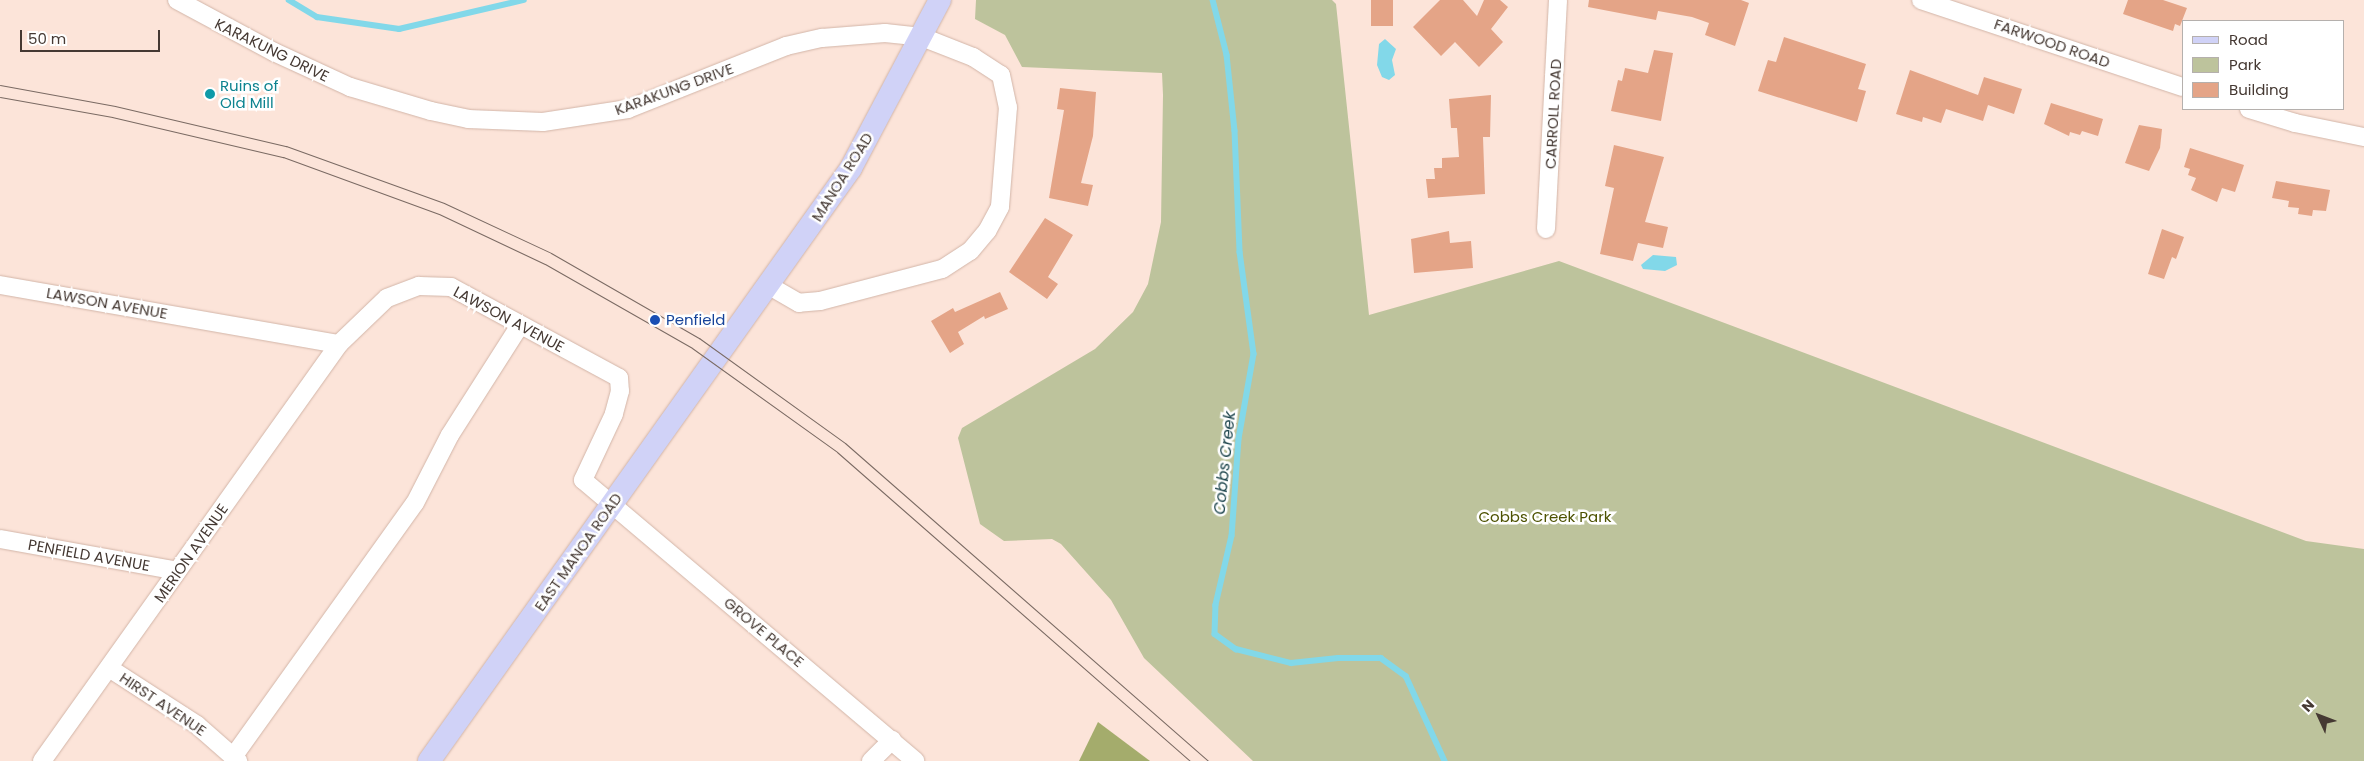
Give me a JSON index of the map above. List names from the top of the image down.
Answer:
{
  "streets": {
    "main road": ["MANOA ROAD", "EAST MANOA ROAD"],
    "street": [
      "FARWOOD ROAD",
      "KARAKUNG DRIVE",
      "CARROLL ROAD",
      "LAWSON AVENUE",
      "MERION AVENUE",
      "PENFIELD AVENUE",
      "GROVE PLACE",
      "HIRST AVENUE"
    ]
  },
  "crossings": [
    ["KARAKUNG DRIVE", "MANOA ROAD"],
    ["MANOA ROAD", "EAST MANOA ROAD"],
    ["LAWSON AVENUE", "EAST MANOA ROAD"],
    ["LAWSON AVENUE", "MERION AVENUE"],
    ["LAWSON AVENUE", "GROVE PLACE"],
    ["EAST MANOA ROAD", "GROVE PLACE"],
    ["MERION AVENUE", "PENFIELD AVENUE"],
    ["MERION AVENUE", "HIRST AVENUE"]
  ],
  "water": ["Cobbs Creek"],
  "parks": ["Cobbs Creek Park"],
  "places": ["Ruins of Old Mill", "Penfield"],
  "legend": ["Road", "Park", "Building"],
  "scale_bar": "50 m",
  "north": "top left"
}
